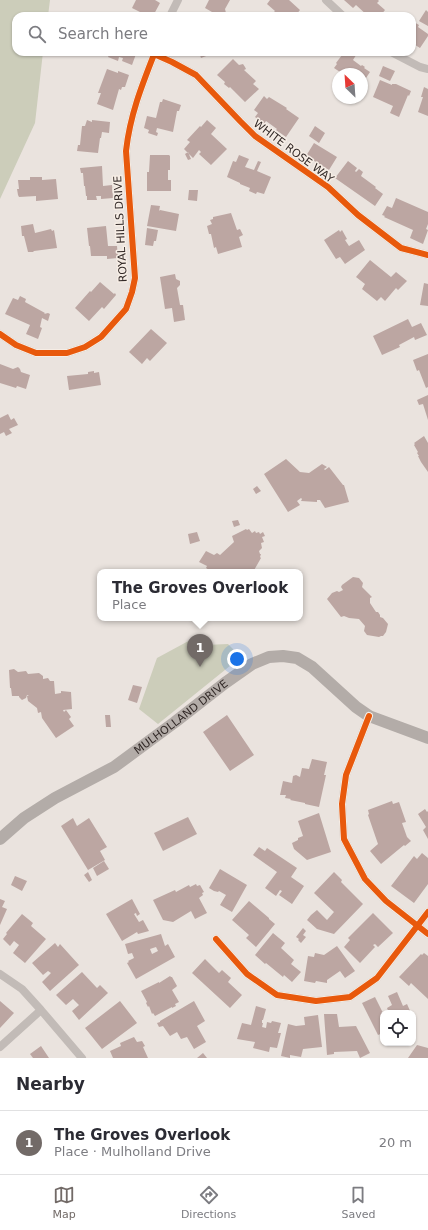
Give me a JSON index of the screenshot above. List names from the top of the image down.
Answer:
{
  "streets": {
    "main road": ["MULHOLLAND DRIVE"],
    "street": ["WHITE ROSE WAY", "ROYAL HILLS DRIVE"]
  },
  "north": "top left",
  "page": {
    "search": "Search here",
    "popup": ["The Groves Overlook", "Place"],
    "pins": "1",
    "heading": "Nearby",
    "list": [
      {
        "mark": "1",
        "name": "The Groves Overlook",
        "note": "Place · Mulholland Drive",
        "value": "20 m"
      }
    ],
    "nav": ["Map", "Directions", "Saved"]
  }
}
